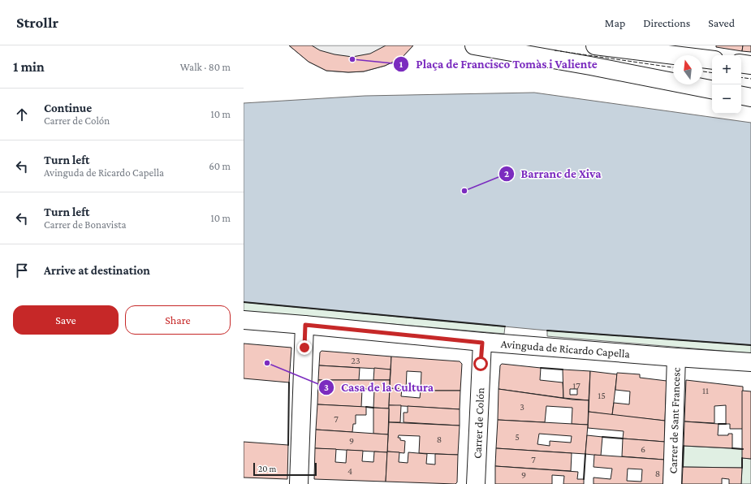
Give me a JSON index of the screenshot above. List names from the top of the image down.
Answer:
{
  "streets": {
    "street": ["Avinguda de Ricardo Capella", "Carrer de Sant Francesc", "Carrer de Colón"]
  },
  "crossings": [
    ["Avinguda de Ricardo Capella", "Carrer de Sant Francesc"],
    ["Avinguda de Ricardo Capella", "Carrer de Colón"]
  ],
  "places": ["Plaça de Francisco Tomàs i Valiente", "Barranc de Xiva", "Casa de la Cultura"],
  "house_numbers": [
    "23",
    "17",
    "11",
    "15",
    "3",
    "7",
    "5",
    "8",
    "9",
    "6",
    "7",
    "4",
    "8",
    "9"
  ],
  "scale_bar": "20 m",
  "north": "top",
  "page": {
    "header": "Strollr",
    "nav": ["Map", "Directions", "Saved"],
    "heading": ["1 min", "Walk · 80 m"],
    "map_buttons": ["+", "−"],
    "list": [
      ["Continue", "Carrer de Colón", "10 m"],
      ["Turn left", "Avinguda de Ricardo Capella", "60 m"],
      ["Turn left", "Carrer de Bonavista", "10 m"],
      "Arrive at destination"
    ],
    "buttons": ["Save", "Share"],
    "scale": "20 m"
  }
}
